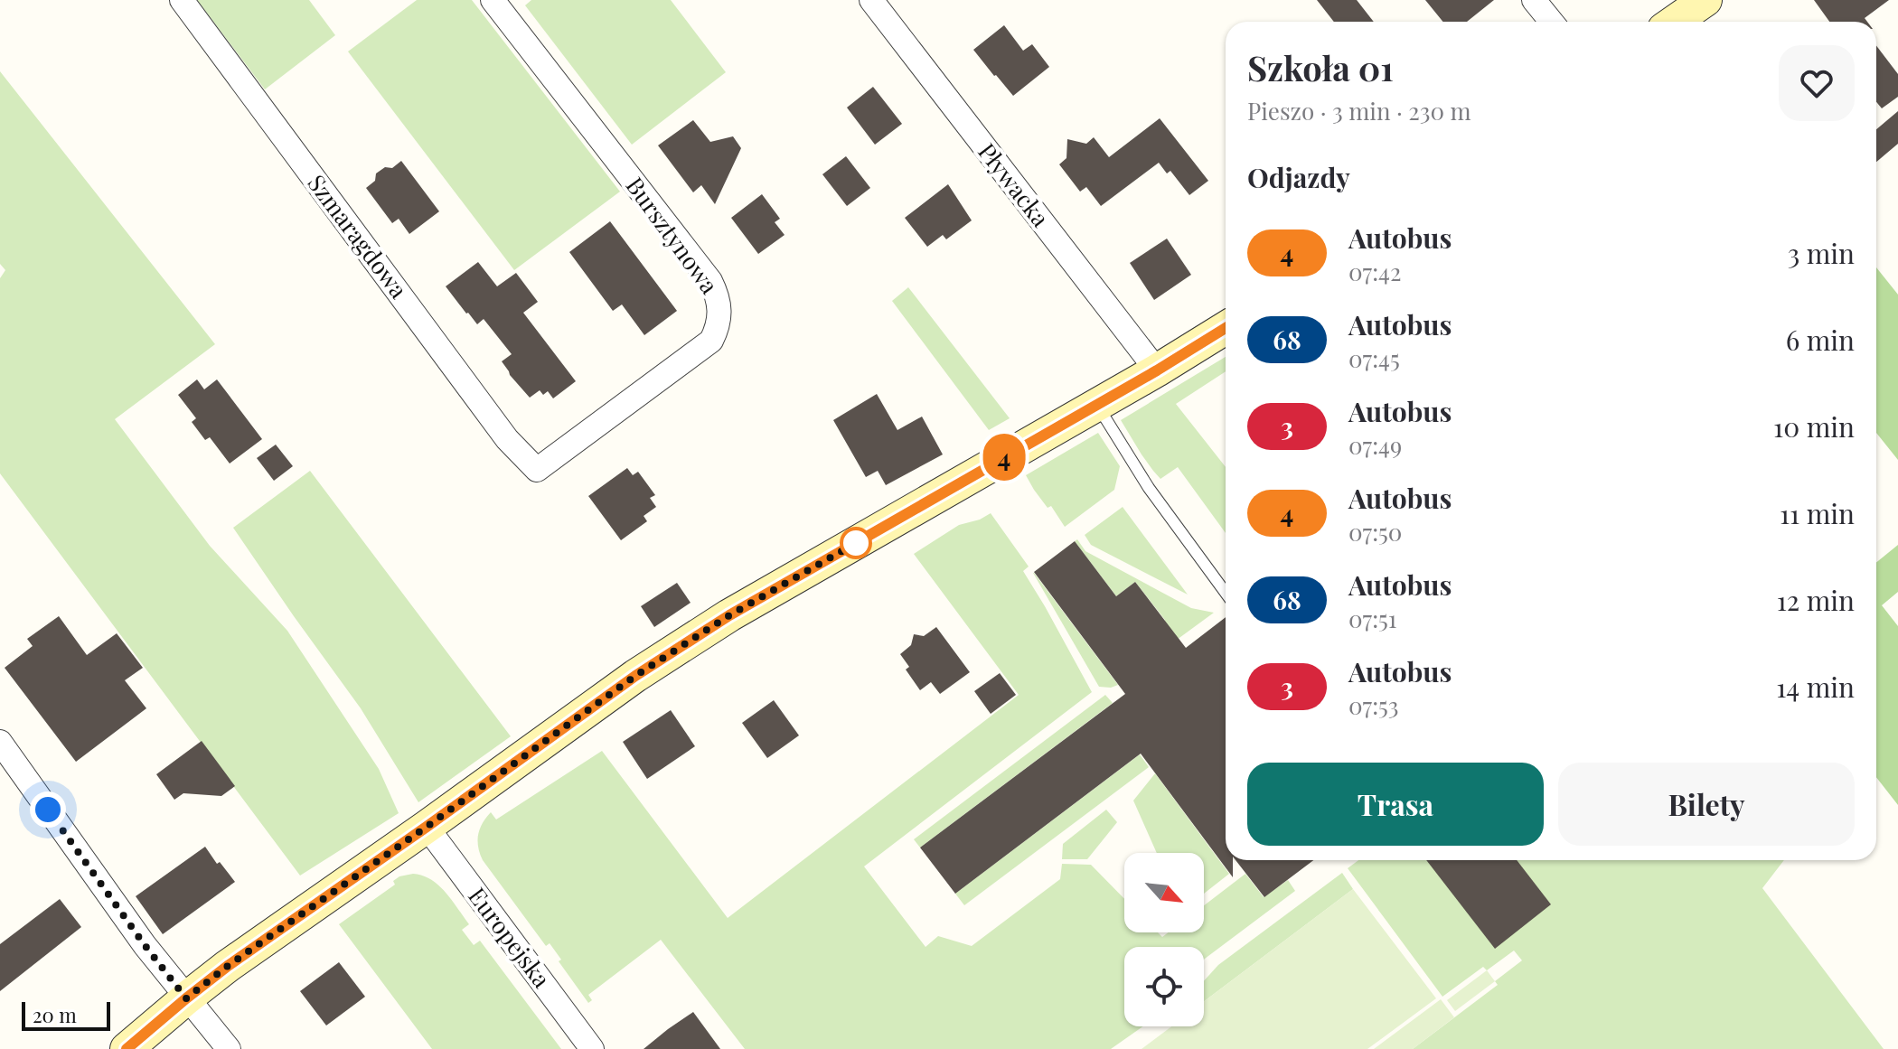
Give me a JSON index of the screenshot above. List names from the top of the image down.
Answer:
{
  "streets": {
    "street": [
      "Pływacka",
      "Bursztynowa",
      "Szmaragdowa",
      "Europejska"
    ]
  },
  "crossings": [
    ["Bursztynowa", "Szmaragdowa"]
  ],
  "lines": ["bus line 4"],
  "scale_bar": "20 m",
  "north": "bottom right",
  "page": {
    "on_map": "4",
    "heading": [
      ["Szkoła 01", "Pieszo · 3 min · 230 m"],
      "Odjazdy"
    ],
    "list": [
      {
        "mark": "4",
        "name": "Autobus",
        "note": "07:42",
        "value": "3 min"
      },
      {
        "mark": "68",
        "name": "Autobus",
        "note": "07:45",
        "value": "6 min"
      },
      {
        "mark": "3",
        "name": "Autobus",
        "note": "07:49",
        "value": "10 min"
      },
      {
        "mark": "4",
        "name": "Autobus",
        "note": "07:50",
        "value": "11 min"
      },
      {
        "mark": "68",
        "name": "Autobus",
        "note": "07:51",
        "value": "12 min"
      },
      {
        "mark": "3",
        "name": "Autobus",
        "note": "07:53",
        "value": "14 min"
      }
    ],
    "buttons": ["Trasa", "Bilety"],
    "scale": "20 m"
  }
}
